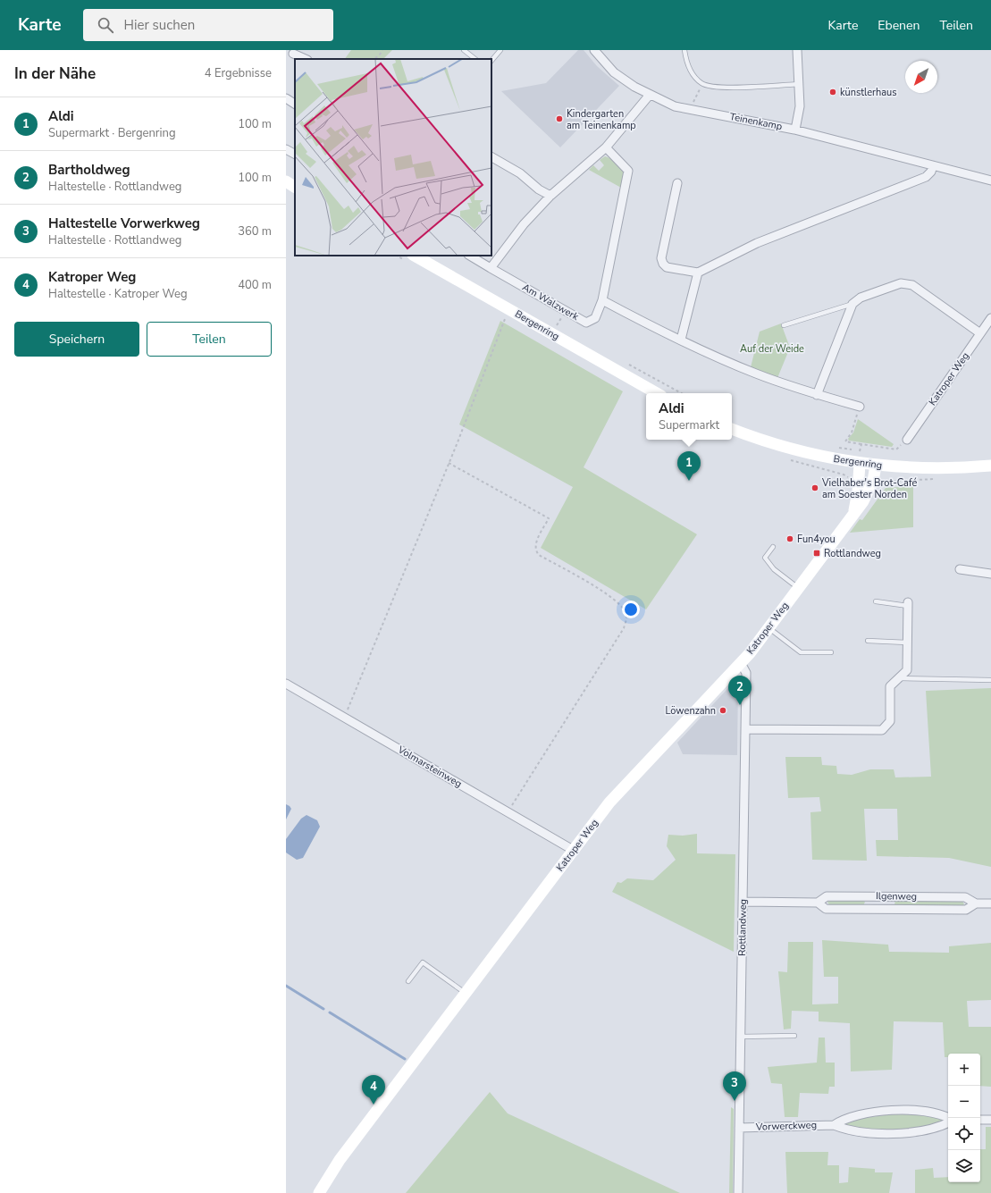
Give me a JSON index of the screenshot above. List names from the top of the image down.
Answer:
{
  "streets": {
    "street": [
      "Teinenkamp",
      "Am Walzwerk",
      "Bergenring",
      "Katroper Weg",
      "Volmarsteinweg",
      "Ilgenweg",
      "Rottlandweg",
      "Vorwerckweg"
    ]
  },
  "crossings": [
    ["Bergenring", "Katroper Weg"],
    ["Katroper Weg", "Volmarsteinweg"],
    ["Katroper Weg", "Rottlandweg"],
    ["Ilgenweg", "Rottlandweg"],
    ["Rottlandweg", "Vorwerckweg"]
  ],
  "parks": ["Auf der Weide"],
  "places": {
    "other": [
      "künstlerhaus",
      "Kindergarten am Teinenkamp",
      "Vielhaber's Brot-Café am Soester Norden",
      "Fun4you",
      "Löwenzahn"
    ],
    "transit": ["Rottlandweg"]
  },
  "north": "bottom left",
  "page": {
    "header": "Karte",
    "search": "Hier suchen",
    "nav": ["Karte", "Ebenen", "Teilen"],
    "heading": ["In der Nähe", "4 Ergebnisse"],
    "list": [
      {
        "mark": "1",
        "name": "Aldi",
        "note": "Supermarkt · Bergenring",
        "value": "100 m"
      },
      {
        "mark": "2",
        "name": "Bartholdweg",
        "note": "Haltestelle · Rottlandweg",
        "value": "100 m"
      },
      {
        "mark": "3",
        "name": "Haltestelle Vorwerkweg",
        "note": "Haltestelle · Rottlandweg",
        "value": "360 m"
      },
      {
        "mark": "4",
        "name": "Katroper Weg",
        "note": "Haltestelle · Katroper Weg",
        "value": "400 m"
      }
    ],
    "buttons": ["Speichern", "Teilen"],
    "popup": ["Aldi", "Supermarkt"],
    "pins": [
      "1",
      "2",
      "3",
      "4"
    ],
    "map_buttons": ["+", "−"]
  }
}
